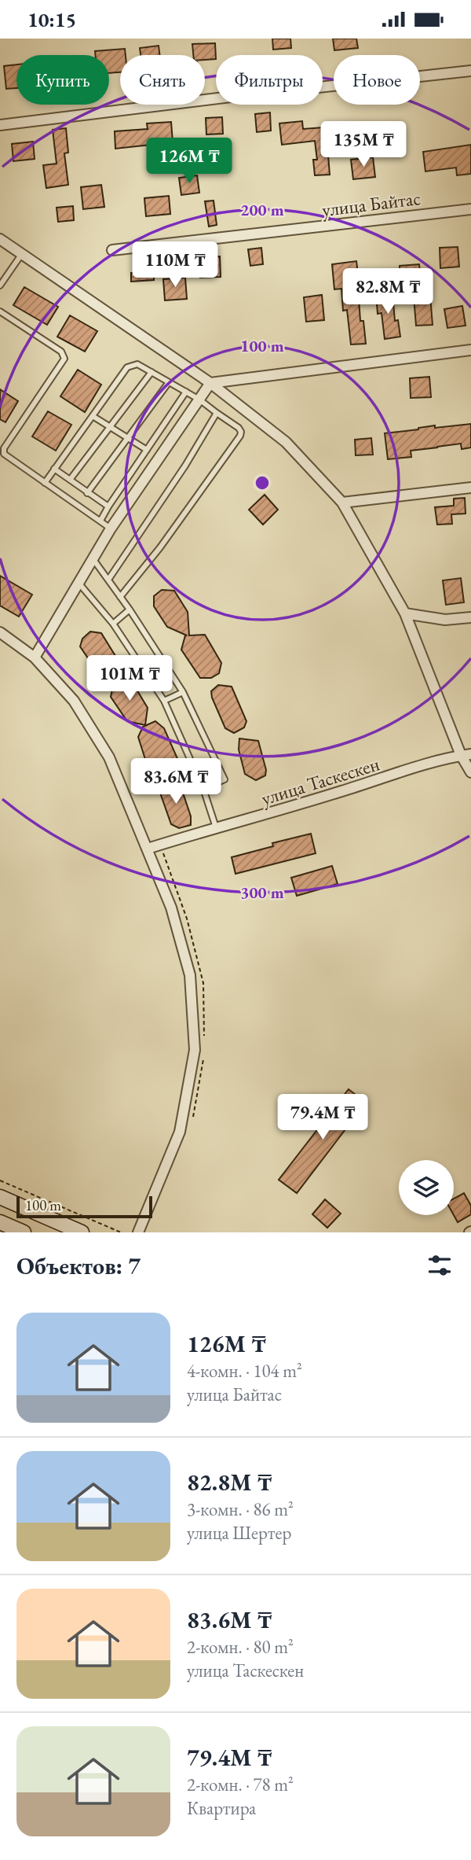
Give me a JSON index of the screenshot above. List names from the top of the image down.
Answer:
{
  "streets": {
    "street": ["улица Байтас", "улица Таскескен"]
  },
  "scale_bar": "100 m",
  "page": {
    "status": "10:15",
    "chip": [
      "Купить",
      "Снять",
      "Фильтры",
      "Новое"
    ],
    "price": [
      "135M ₸",
      "126M ₸",
      "110M ₸",
      "82.8M ₸",
      "101M ₸",
      "83.6M ₸",
      "79.4M ₸"
    ],
    "scale": "100 m",
    "heading": "Объектов: 7",
    "list": [
      {
        "name": "126M ₸",
        "note": "4-комн. · 104 m² · улица Байтас"
      },
      {
        "name": "82.8M ₸",
        "note": "3-комн. · 86 m² · улица Шертер"
      },
      {
        "name": "83.6M ₸",
        "note": "2-комн. · 80 m² · улица Таскескен"
      },
      {
        "name": "79.4M ₸",
        "note": "2-комн. · 78 m² · Квартира"
      }
    ]
  },
  "rings": ["200 m", "100 m", "300 m"]
}
